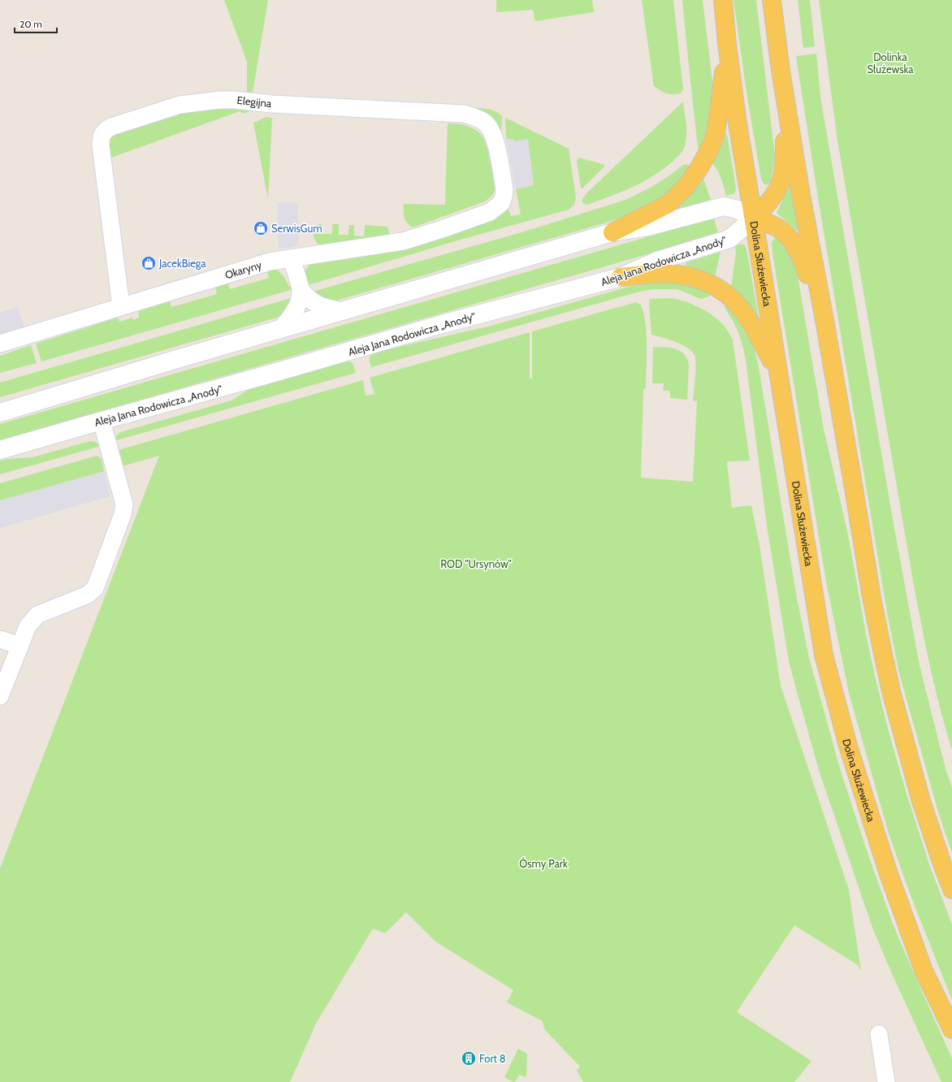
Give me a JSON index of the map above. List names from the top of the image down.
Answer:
{
  "streets": {
    "main road": ["Aleja Jana Rodowicza „Anody”", "Dolina Służewiecka"],
    "street": ["Elegijna", "Okaryny"]
  },
  "crossings": [
    ["Elegijna", "Okaryny"],
    ["Aleja Jana Rodowicza „Anody”", "Dolina Służewiecka"]
  ],
  "parks": ["Dolinka Służewska", "ROD \"Ursynów\"", "Ósmy Park"],
  "places": {
    "shop": ["SerwisGum", "JacekBiega"],
    "building": ["Fort 8"]
  },
  "scale_bar": "20 m"
}
